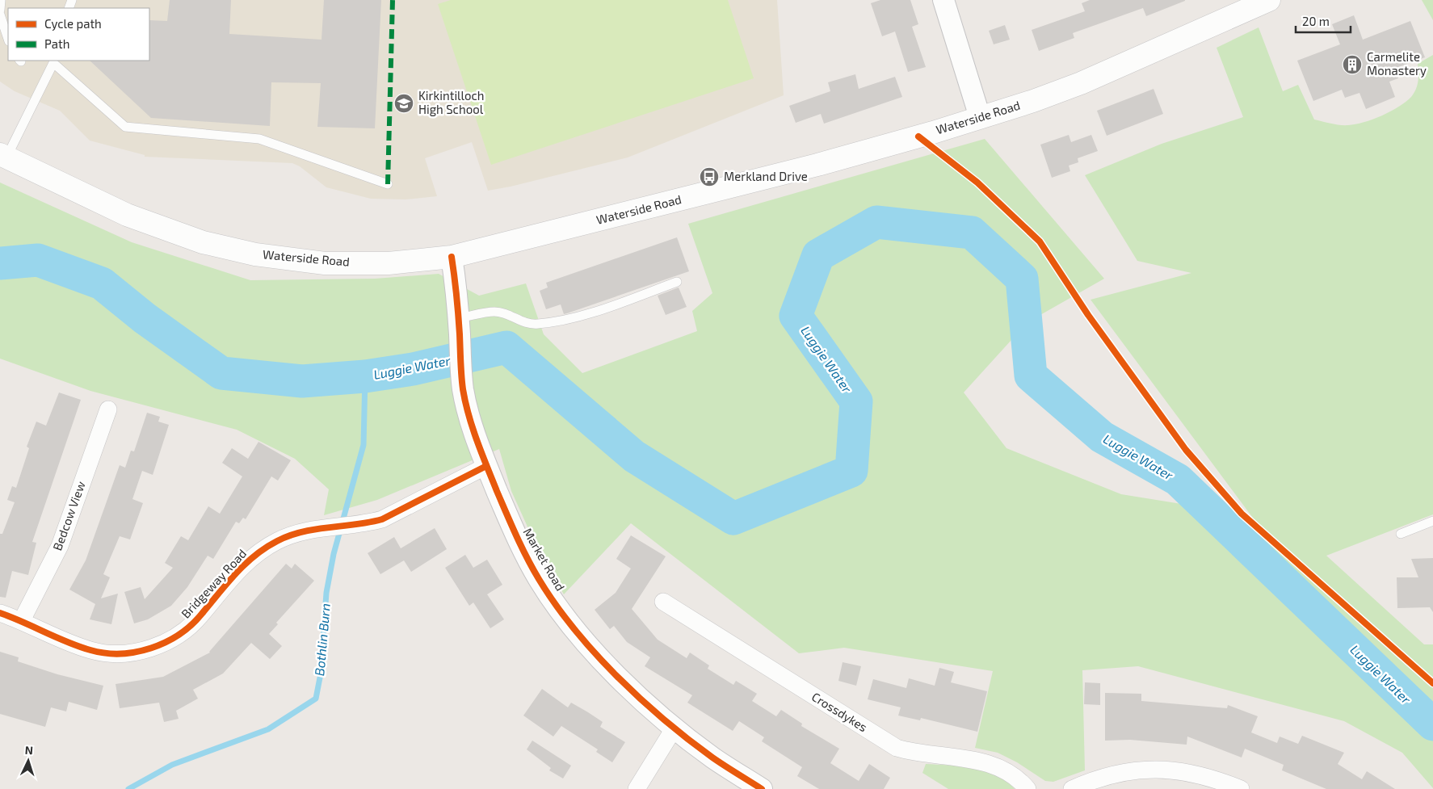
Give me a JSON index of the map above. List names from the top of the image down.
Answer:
{
  "streets": {
    "main road": ["Waterside Road"],
    "street": [
      "Bedcow View",
      "Market Road",
      "Bridgeway Road",
      "Crossdykes"
    ]
  },
  "crossings": [
    ["Waterside Road", "Market Road"],
    ["Bedcow View", "Bridgeway Road"],
    ["Market Road", "Bridgeway Road"]
  ],
  "water": ["Luggie Water", "Bothlin Burn"],
  "places": {
    "building": ["Carmelite Monastery"],
    "school or university": ["Kirkintilloch High School"],
    "bus stop": ["Merkland Drive"]
  },
  "legend": ["Cycle path", "Path"],
  "scale_bar": "20 m",
  "north": "top"
}
